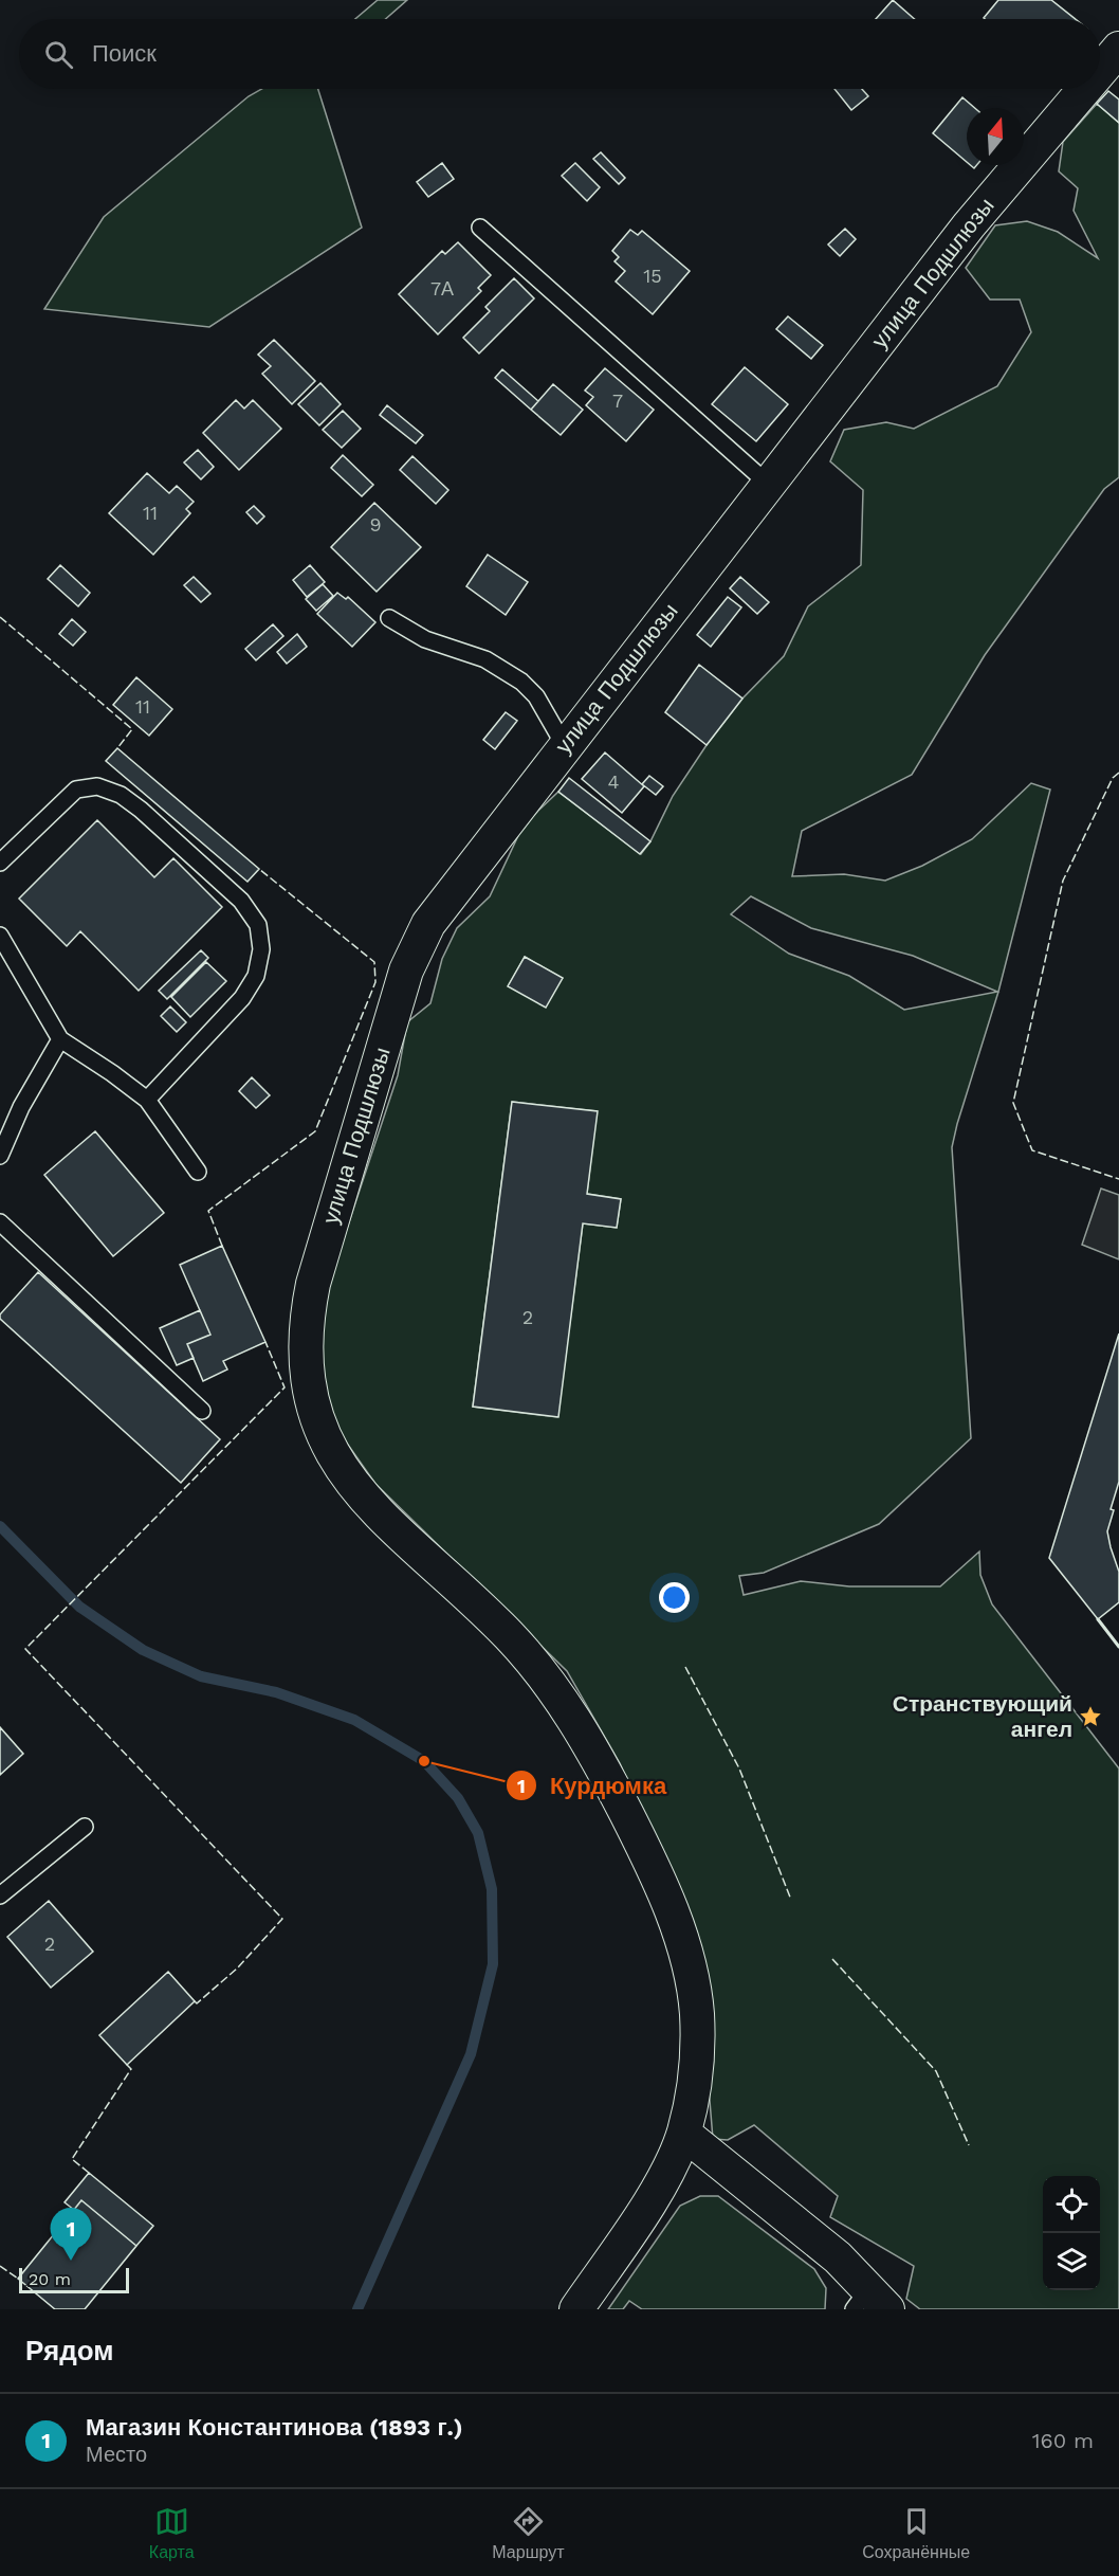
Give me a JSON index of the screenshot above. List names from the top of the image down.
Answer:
{
  "streets": {
    "street": ["улица Подшлюзы"]
  },
  "places": {
    "place": ["Странствующий ангел"],
    "other": ["Курдюмка"]
  },
  "house_numbers": [
    "15",
    "7А",
    "7",
    "11",
    "9",
    "11",
    "4",
    "2",
    "2"
  ],
  "scale_bar": "20 m",
  "north": "top",
  "page": {
    "search": "Поиск",
    "pins": "1",
    "scale": "20 m",
    "heading": "Рядом",
    "list": [
      {
        "mark": "1",
        "name": "Магазин Константинова (1893 г.)",
        "note": "Место",
        "value": "160 m"
      }
    ],
    "nav": ["Карта", "Маршрут", "Сохранённые"]
  }
}
